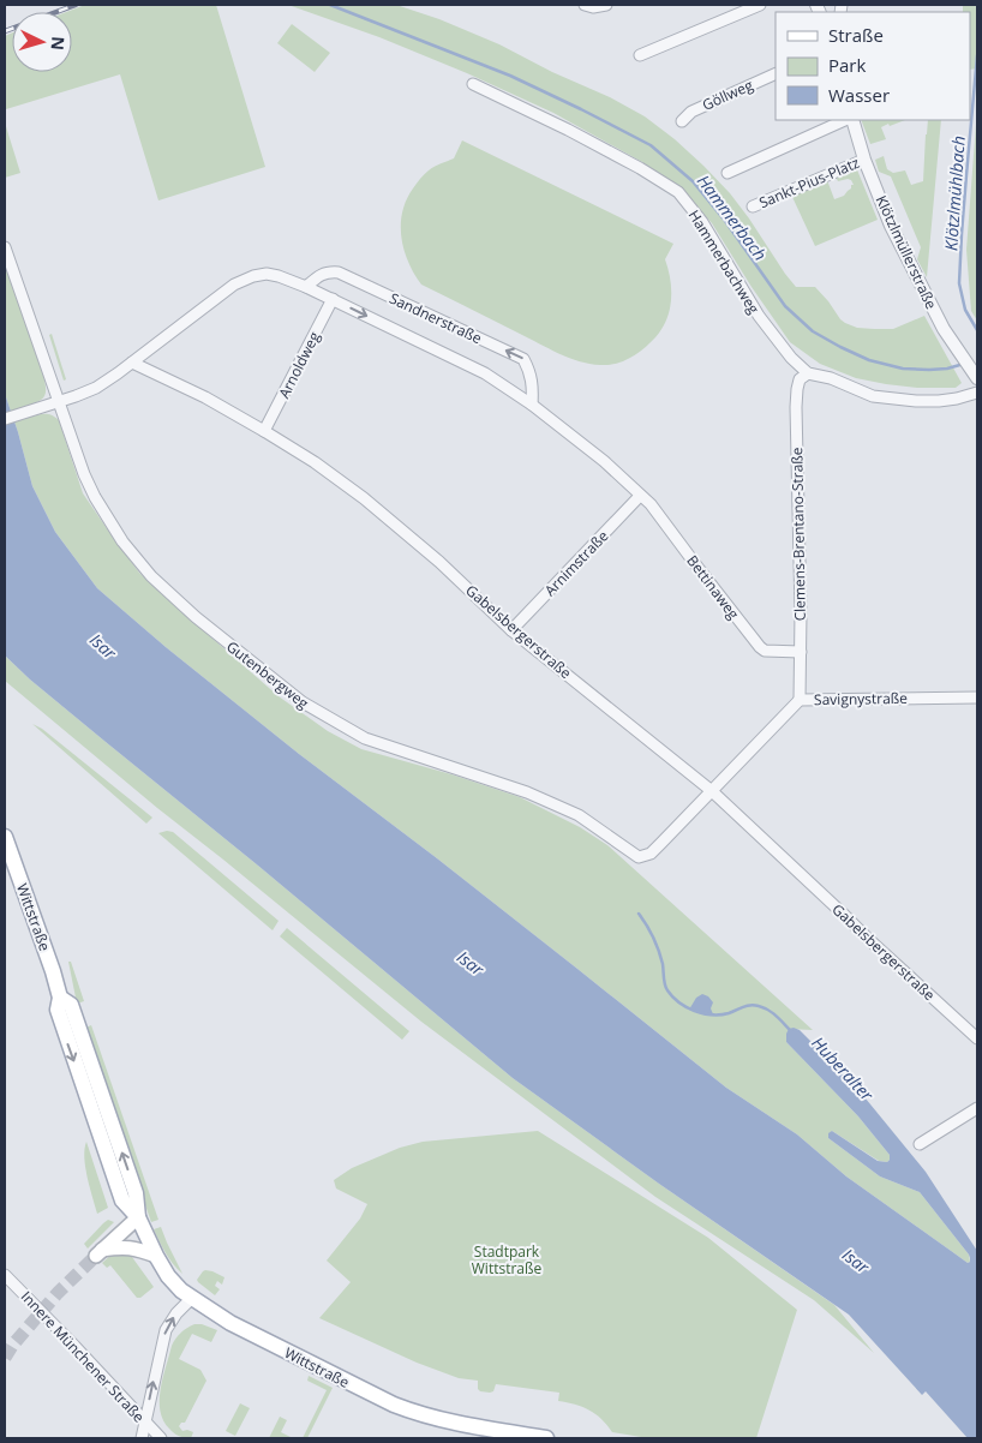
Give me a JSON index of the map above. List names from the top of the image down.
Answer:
{
  "streets": {
    "main road": ["Wittstraße"],
    "street": [
      "Göllweg",
      "Sankt-Pius-Platz",
      "Klötzlmüllerstraße",
      "Hammerbachweg",
      "Sandnerstraße",
      "Arnoldweg",
      "Clemens-Brentano-Straße",
      "Arnimstraße",
      "Bettinaweg",
      "Gabelsbergerstraße",
      "Gutenbergweg",
      "Savignystraße",
      "Innere Münchener Straße"
    ]
  },
  "crossings": [
    ["Sankt-Pius-Platz", "Klötzlmüllerstraße"],
    ["Hammerbachweg", "Clemens-Brentano-Straße"],
    ["Sandnerstraße", "Arnoldweg"],
    ["Sandnerstraße", "Arnimstraße"],
    ["Sandnerstraße", "Bettinaweg"],
    ["Sandnerstraße", "Gabelsbergerstraße"],
    ["Arnoldweg", "Gabelsbergerstraße"],
    ["Clemens-Brentano-Straße", "Bettinaweg"],
    ["Clemens-Brentano-Straße", "Savignystraße"],
    ["Arnimstraße", "Bettinaweg"],
    ["Arnimstraße", "Gabelsbergerstraße"],
    ["Gabelsbergerstraße", "Gutenbergweg"],
    ["Gabelsbergerstraße", "Savignystraße"],
    ["Gutenbergweg", "Savignystraße"]
  ],
  "water": [
    "Klötzlmühlbach",
    "Hammerbach",
    "Isar",
    "Huberalter"
  ],
  "parks": ["Stadtpark Wittstraße"],
  "legend": ["Straße", "Park", "Wasser"],
  "north": "right"
}
